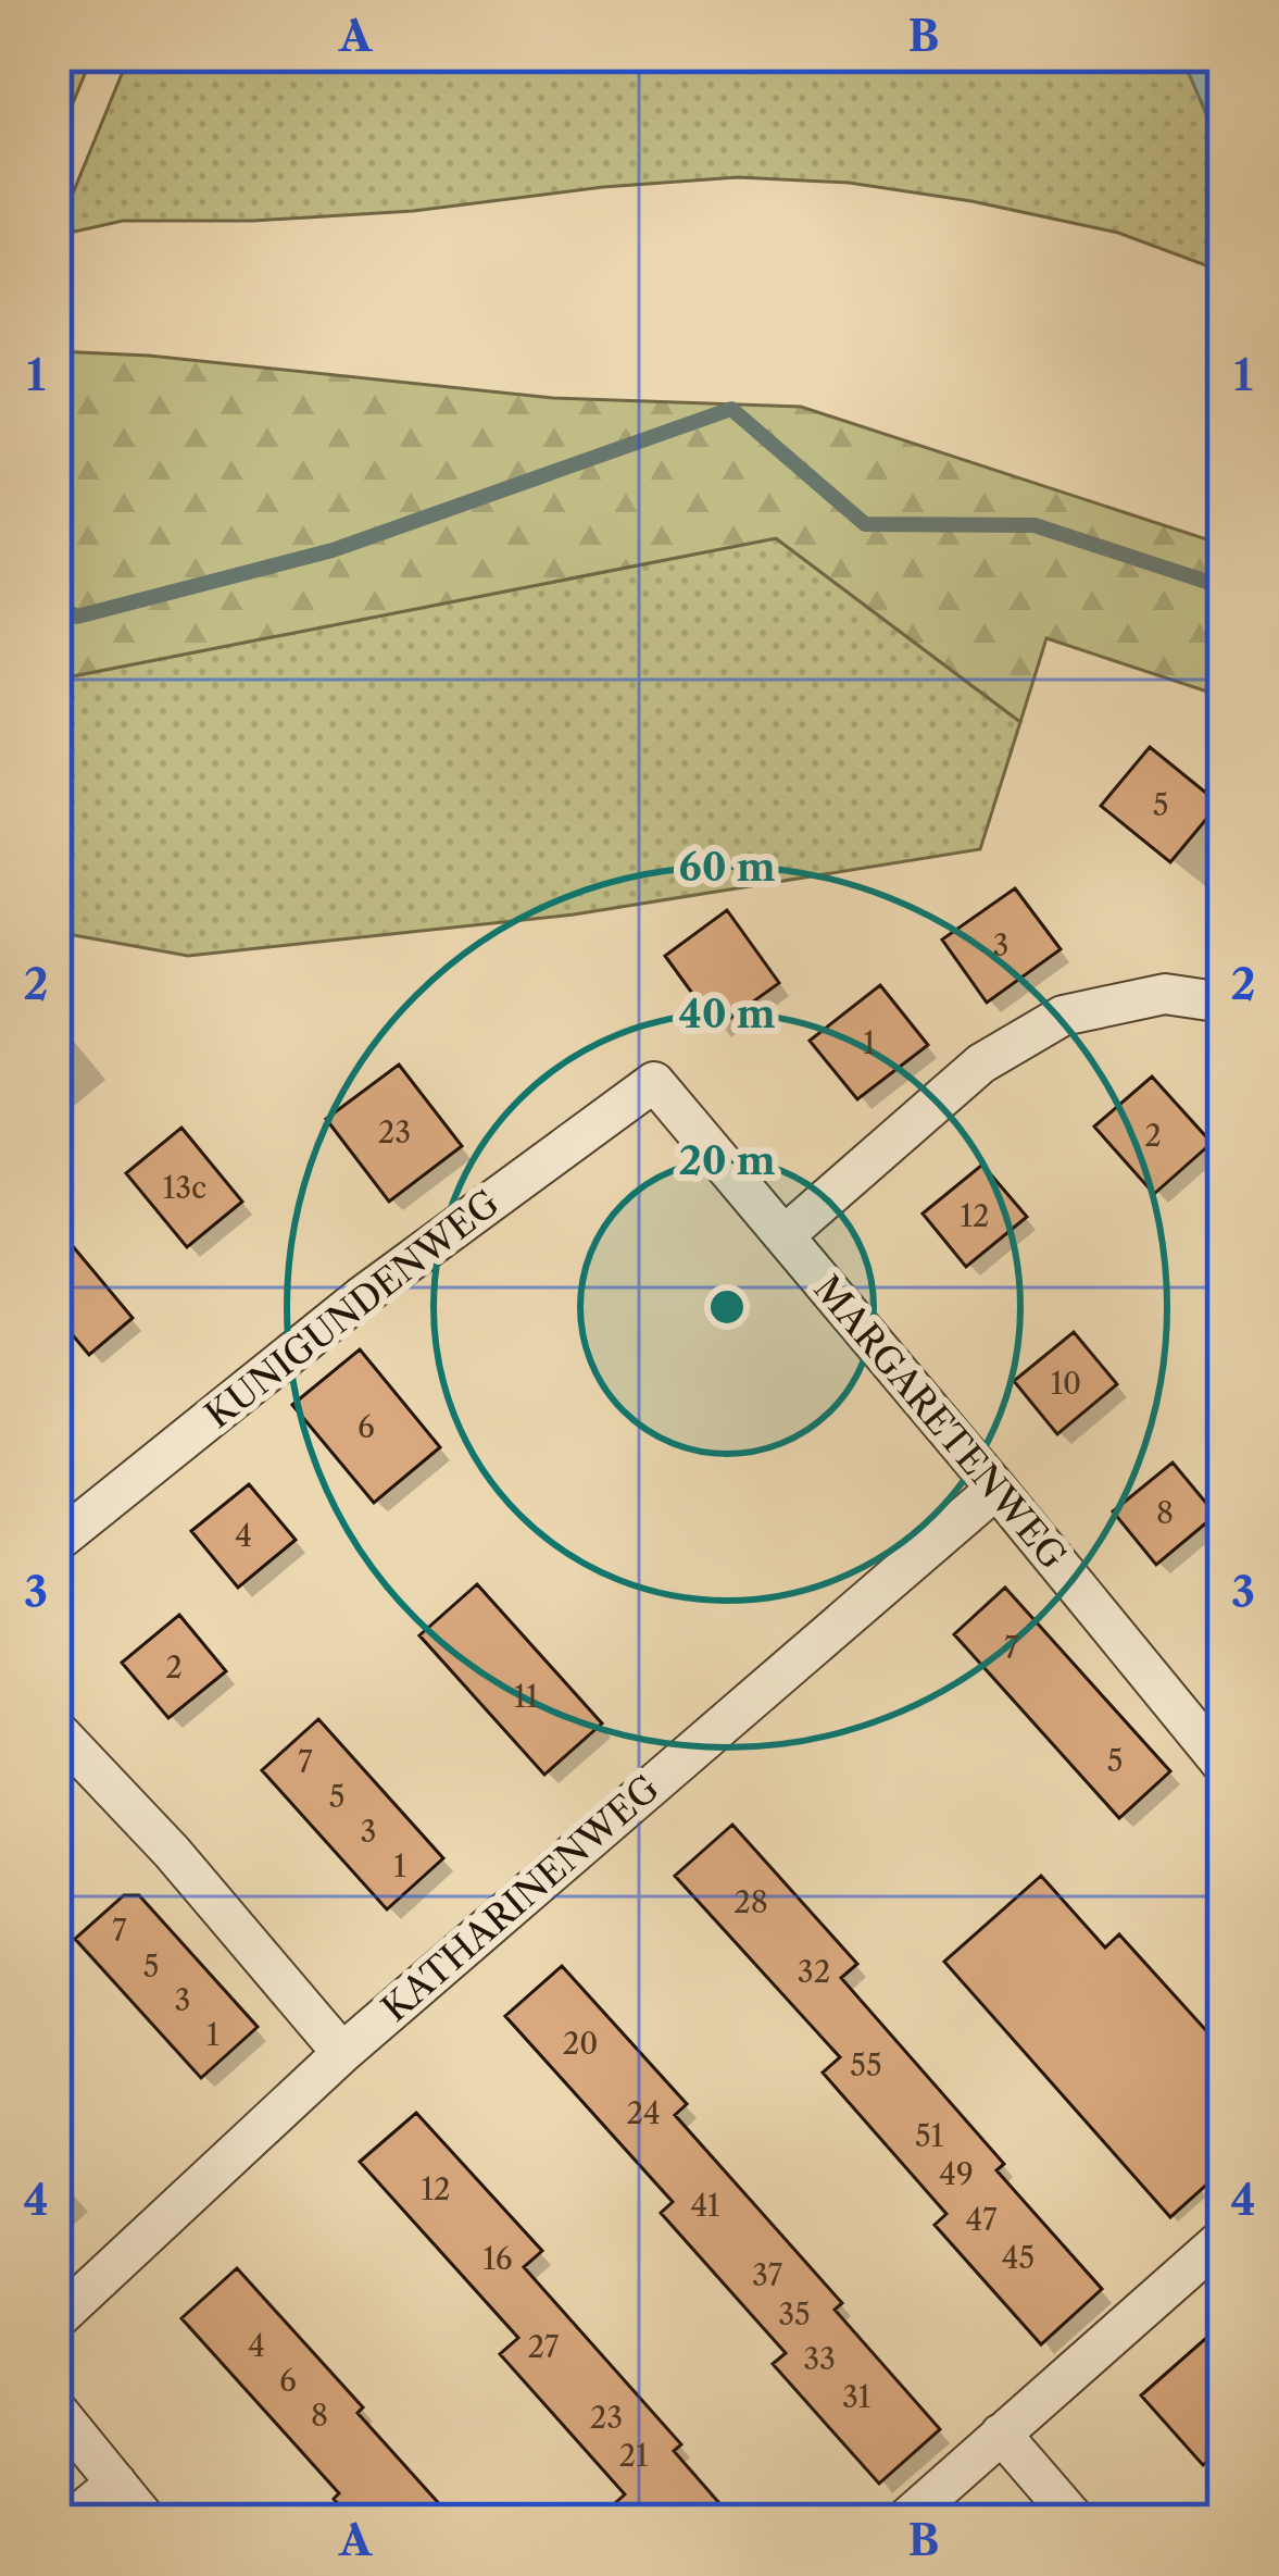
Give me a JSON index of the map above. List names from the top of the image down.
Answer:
{
  "streets": {
    "street": ["KUNIGUNDENWEG", "MARGARETENWEG", "KATHARINENWEG"]
  },
  "crossings": [
    ["KUNIGUNDENWEG", "MARGARETENWEG"],
    ["MARGARETENWEG", "KATHARINENWEG"]
  ],
  "house_numbers": [
    "5",
    "3",
    "1",
    "23",
    "2",
    "13c",
    "12",
    "10",
    "6",
    "8",
    "4",
    "7",
    "2",
    "11",
    "5",
    "7",
    "5",
    "3",
    "1",
    "28",
    "7",
    "5",
    "32",
    "3",
    "1",
    "20",
    "55",
    "24",
    "51",
    "49",
    "12",
    "41",
    "47",
    "45",
    "16",
    "37",
    "35",
    "4",
    "27",
    "33",
    "6",
    "31",
    "8",
    "23",
    "21"
  ],
  "grid": {
    "columns": ["A", "B"],
    "rows": [
      "1",
      "2",
      "3",
      "4"
    ]
  },
  "rings": ["60 m", "40 m", "20 m"]
}
